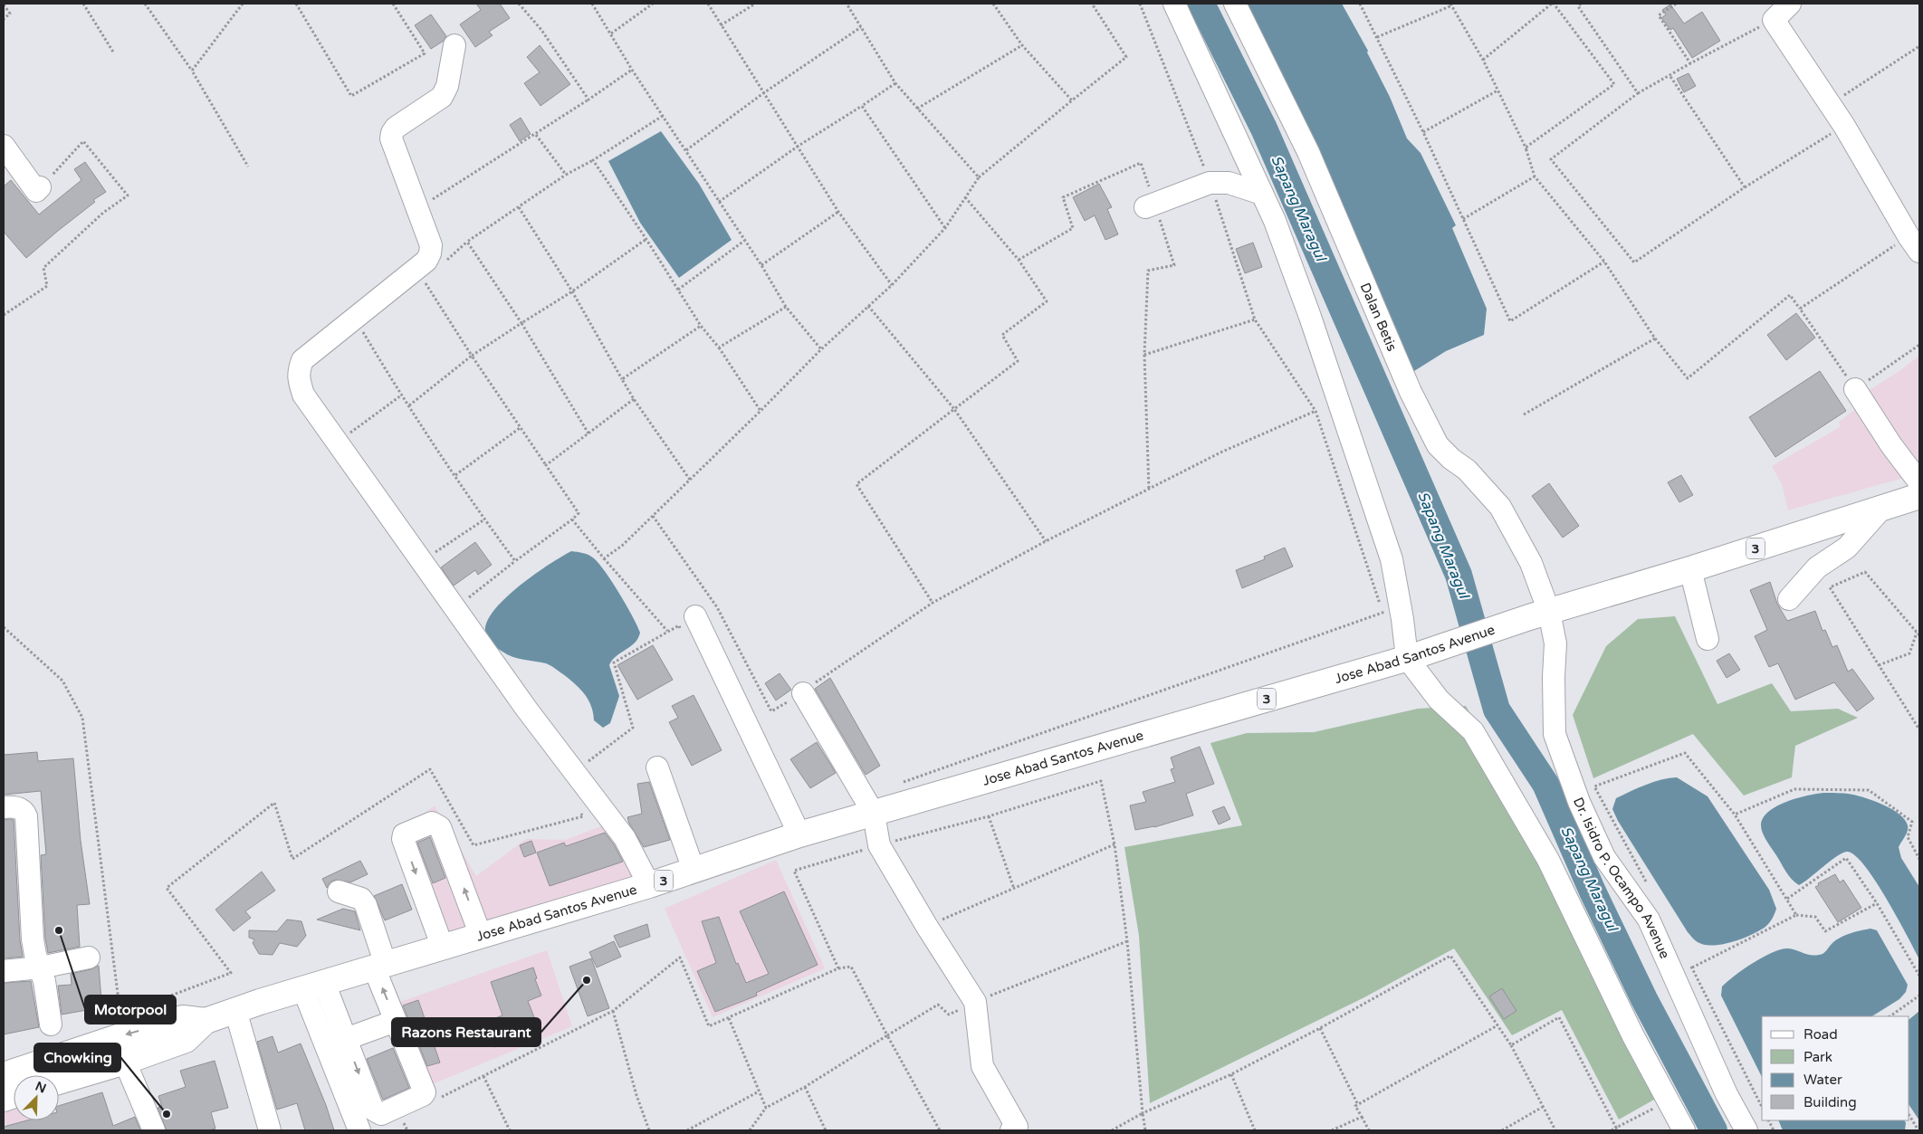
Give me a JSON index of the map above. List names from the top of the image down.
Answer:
{
  "streets": {
    "highway": ["3", "Jose Abad Santos Avenue"],
    "street": ["Dalan Betis", "Dr. Isidro P. Ocampo Avenue"]
  },
  "crossings": [
    ["Dalan Betis", "Jose Abad Santos Avenue"],
    ["Dalan Betis", "Dr. Isidro P. Ocampo Avenue"],
    ["Jose Abad Santos Avenue", "Dr. Isidro P. Ocampo Avenue"]
  ],
  "water": ["Sapang Maragul"],
  "places": ["Motorpool", "Razons Restaurant", "Chowking"],
  "legend": [
    "Road",
    "Park",
    "Water",
    "Building"
  ],
  "north": "top right"
}
